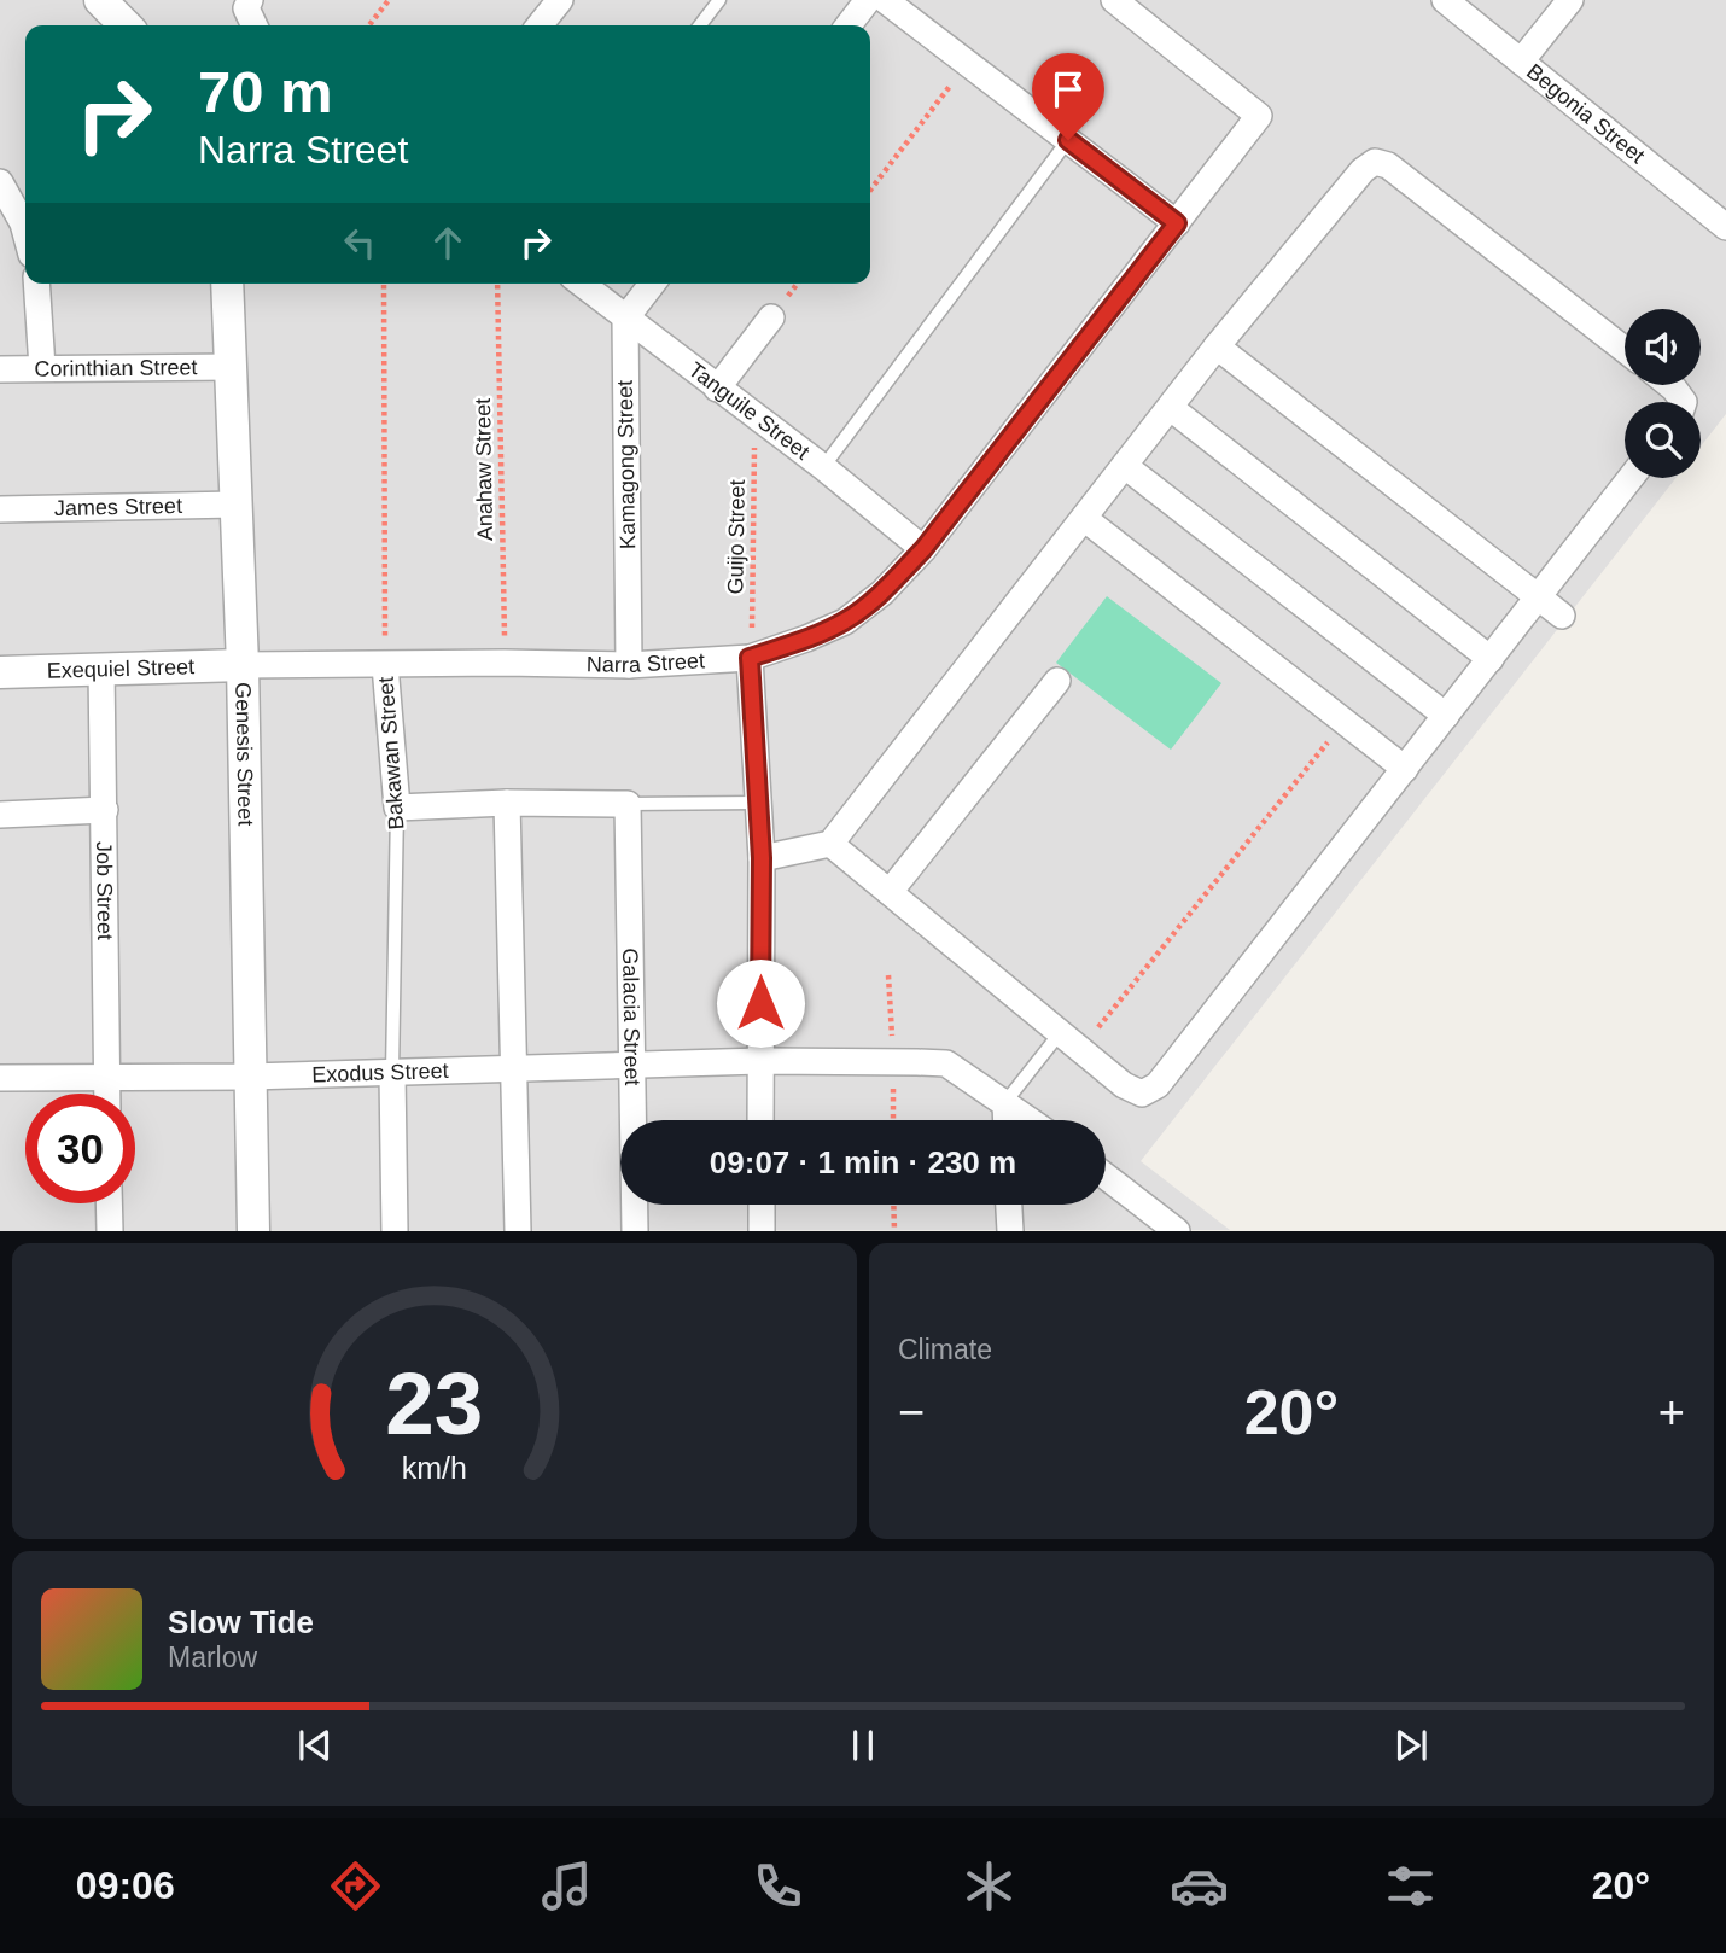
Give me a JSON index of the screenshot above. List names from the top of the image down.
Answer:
{
  "streets": {
    "street": [
      "Begonia Street",
      "Corinthian Street",
      "Tanguile Street",
      "Kamagong Street",
      "James Street",
      "Narra Street",
      "Exequiel Street",
      "Genesis Street",
      "Bakawan Street",
      "Job Street",
      "Galacia Street",
      "Exodus Street"
    ],
    "path": ["Anahaw Street", "Guijo Street"]
  },
  "crossings": [
    ["Corinthian Street", "Genesis Street"],
    ["Tanguile Street", "Kamagong Street"],
    ["Tanguile Street", "Guijo Street"],
    ["Tanguile Street", "Narra Street"],
    ["Kamagong Street", "Narra Street"],
    ["Anahaw Street", "Narra Street"],
    ["James Street", "Genesis Street"],
    ["Guijo Street", "Narra Street"],
    ["Narra Street", "Exequiel Street"],
    ["Narra Street", "Genesis Street"],
    ["Narra Street", "Bakawan Street"],
    ["Exequiel Street", "Genesis Street"],
    ["Exequiel Street", "Job Street"],
    ["Genesis Street", "Exodus Street"],
    ["Bakawan Street", "Exodus Street"],
    ["Job Street", "Exodus Street"],
    ["Galacia Street", "Exodus Street"]
  ],
  "page": {
    "turn": ["70 m", "Narra Street"],
    "limit": "30",
    "trip": "09:07 · 1 min · 230 m",
    "tile": "Climate",
    "heat": ["−", "20°", "+"],
    "song": ["Slow Tide", "Marlow"],
    "tabs": ["09:06", "20°"],
    "gauge": ["23", "km/h"]
  }
}
